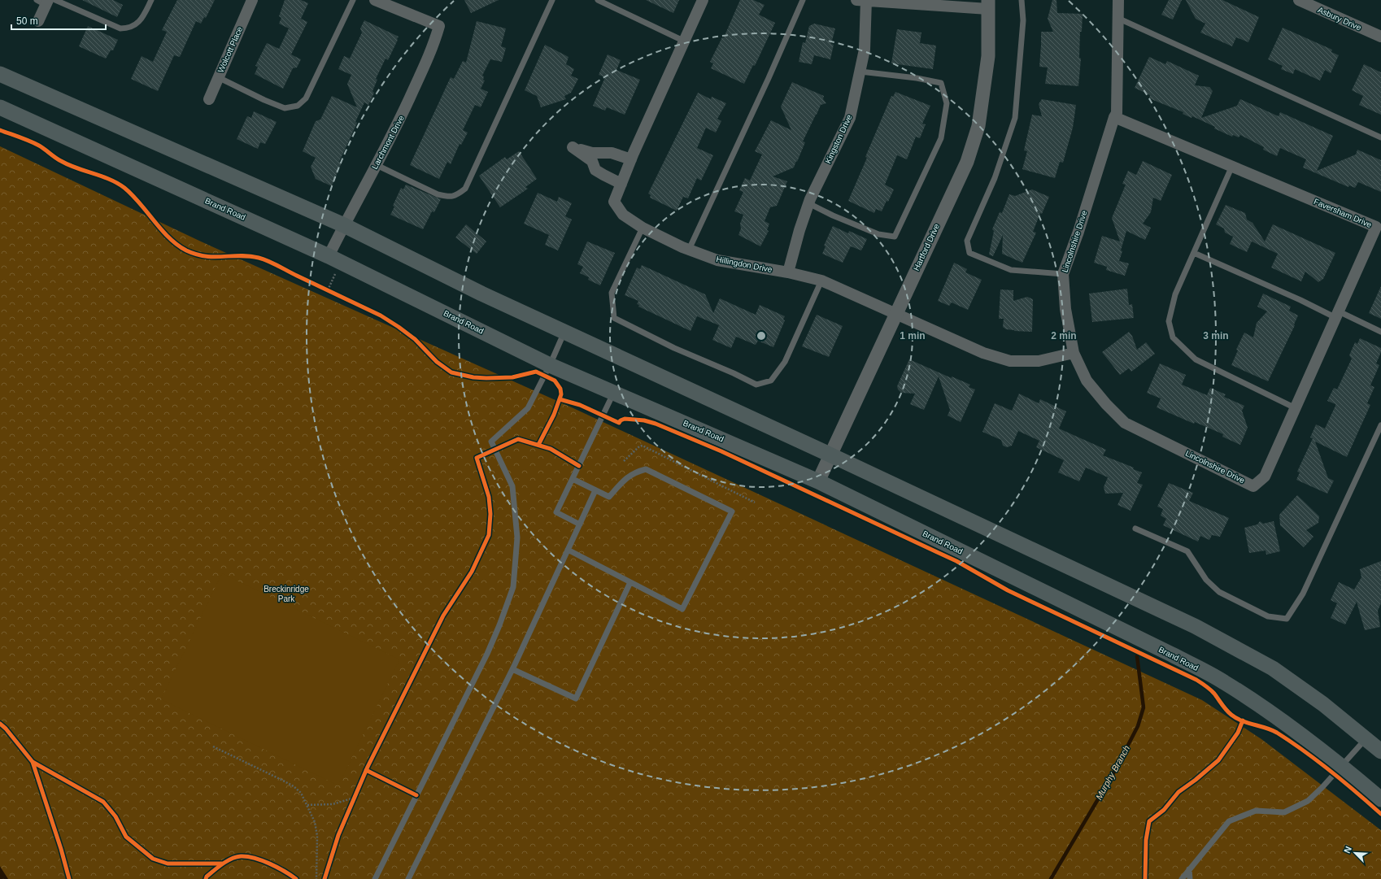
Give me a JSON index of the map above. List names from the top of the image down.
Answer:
{
  "streets": {
    "main road": ["Brand Road"],
    "street": [
      "Asbury Drive",
      "Wolcott Place",
      "Kingston Drive",
      "Larchmont Drive",
      "Faversham Drive",
      "Lincolnshire Drive",
      "Hartford Drive",
      "Hillingdon Drive"
    ]
  },
  "crossings": [
    ["Kingston Drive", "Hillingdon Drive"],
    ["Larchmont Drive", "Brand Road"],
    ["Brand Road", "Hartford Drive"],
    ["Faversham Drive", "Lincolnshire Drive"],
    ["Lincolnshire Drive", "Hillingdon Drive"],
    ["Hartford Drive", "Hillingdon Drive"]
  ],
  "water": ["Murphy Branch"],
  "parks": ["Breckinridge Park"],
  "scale_bar": "50 m",
  "north": "top left",
  "rings": ["1 min", "2 min", "3 min"]
}
